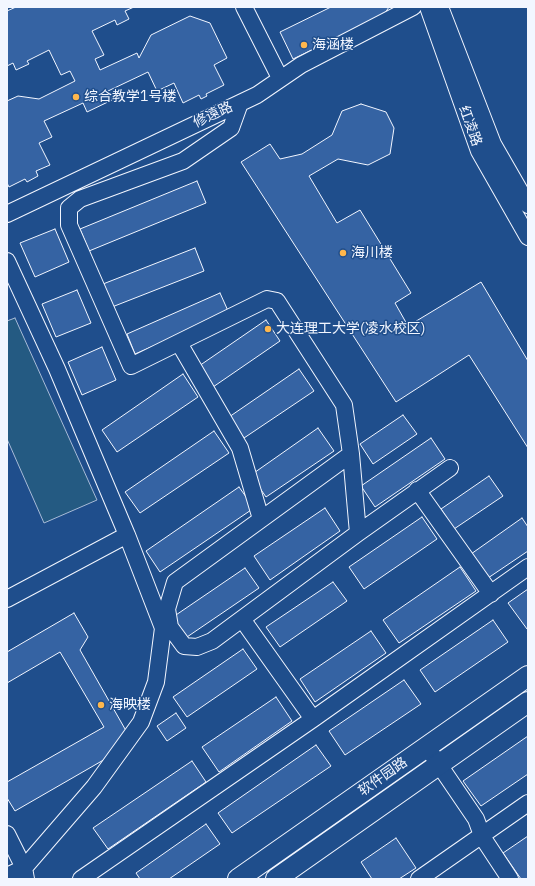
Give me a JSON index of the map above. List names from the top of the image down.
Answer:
{
  "streets": {
    "main road": ["软件园路"],
    "street": ["修遠路", "红凌路"]
  },
  "places": [
    "海涵楼",
    "综合教学1号楼",
    "海川楼",
    "大连理工大学(凌水校区)",
    "海映楼"
  ]
}
